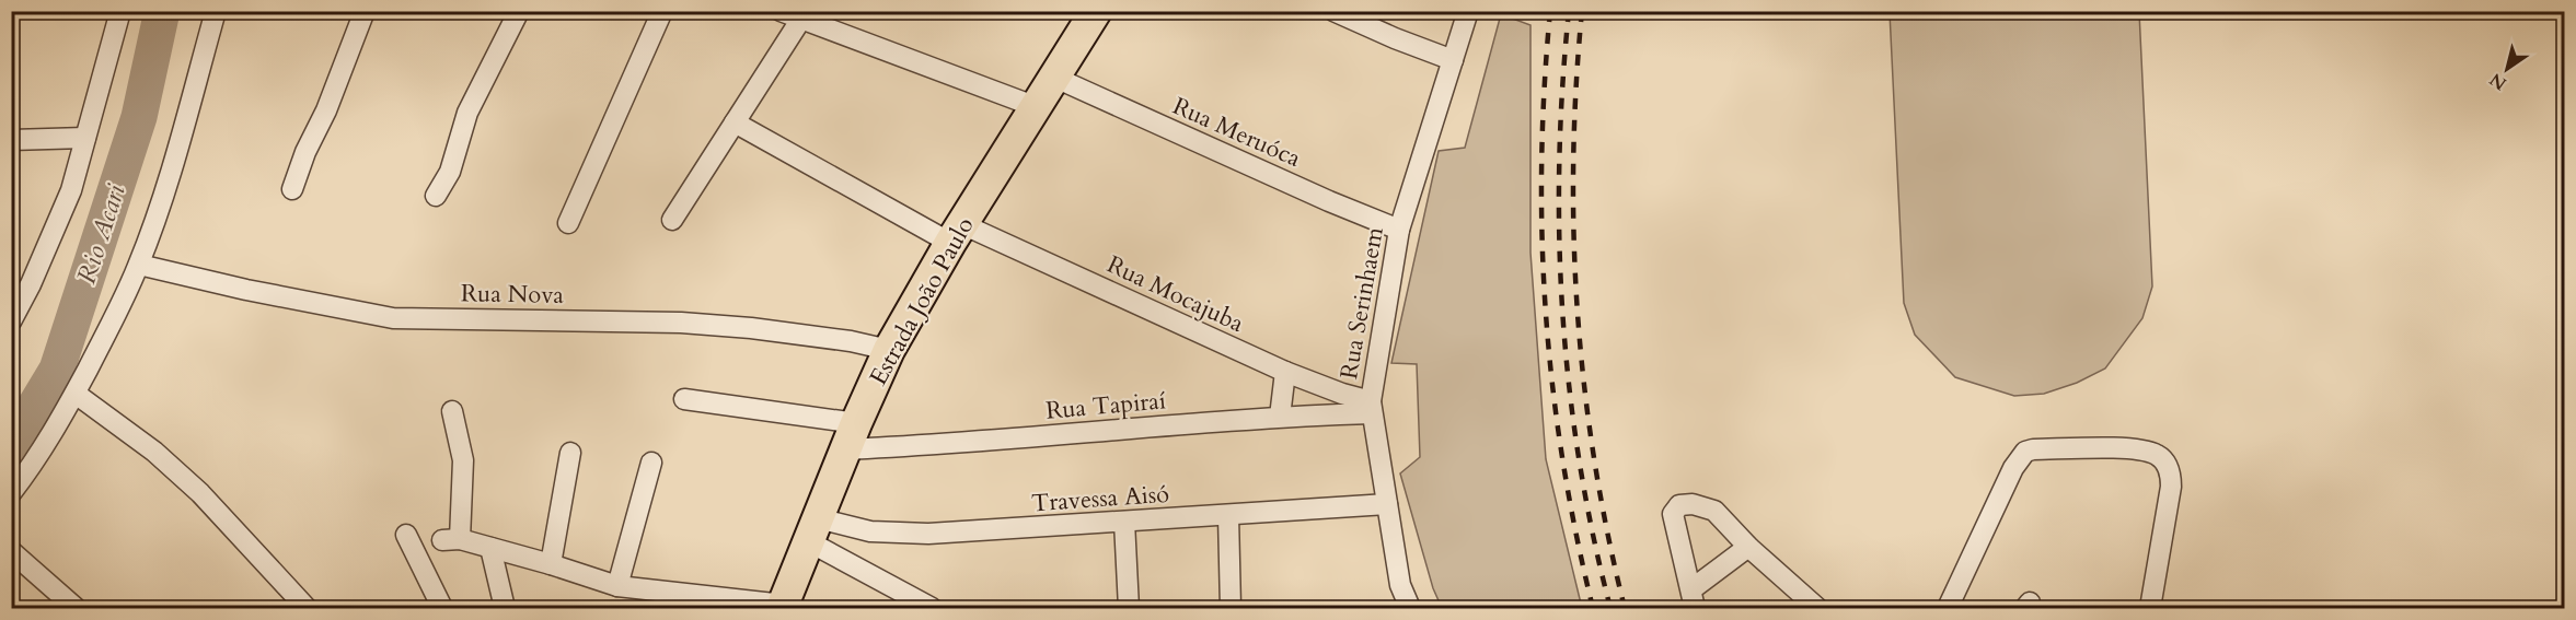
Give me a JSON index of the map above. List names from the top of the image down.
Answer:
{
  "streets": {
    "main road": ["Estrada João Paulo"],
    "street": [
      "Rua Meruóca",
      "Rua Nova",
      "Rua Mocajuba",
      "Rua Serinhaem",
      "Rua Tapiraí",
      "Travessa Aisó"
    ]
  },
  "crossings": [
    ["Rua Meruóca", "Estrada João Paulo"],
    ["Rua Meruóca", "Rua Serinhaem"],
    ["Rua Nova", "Estrada João Paulo"],
    ["Rua Mocajuba", "Estrada João Paulo"],
    ["Rua Mocajuba", "Rua Serinhaem"],
    ["Rua Mocajuba", "Rua Tapiraí"],
    ["Estrada João Paulo", "Rua Tapiraí"],
    ["Estrada João Paulo", "Travessa Aisó"],
    ["Rua Serinhaem", "Rua Tapiraí"],
    ["Rua Serinhaem", "Travessa Aisó"]
  ],
  "water": ["Rio Acari"],
  "north": "bottom left"
}
